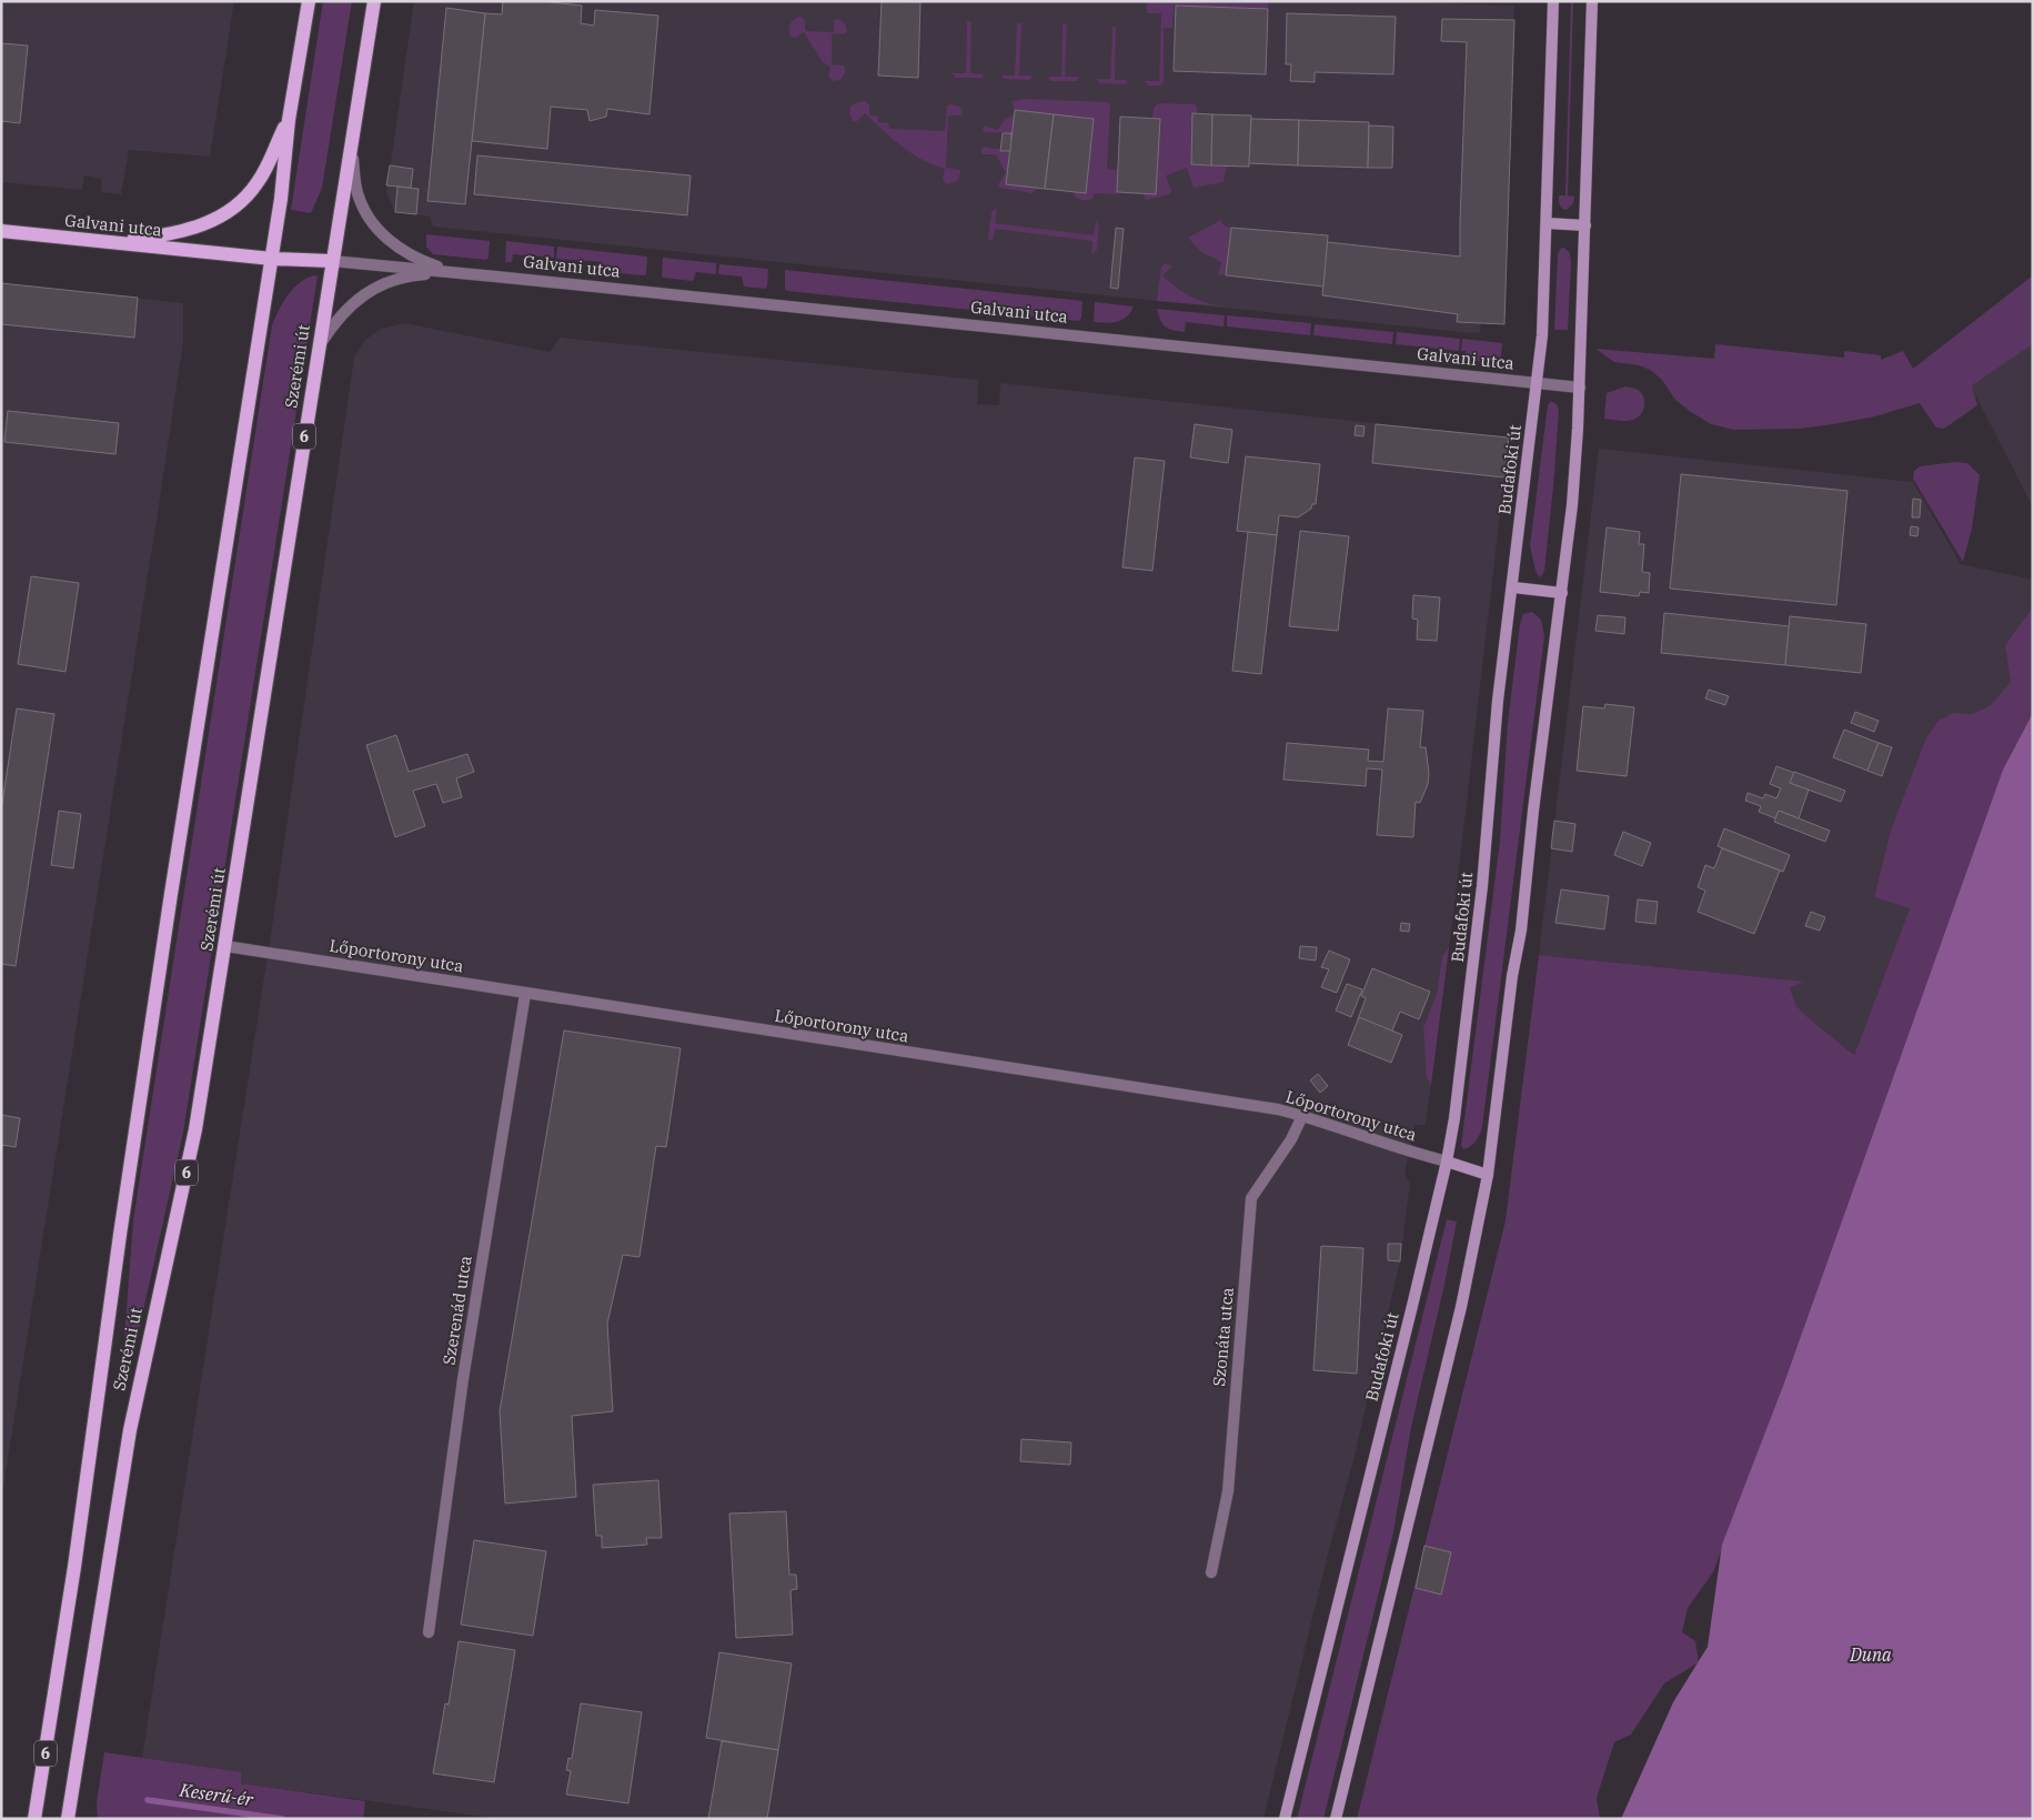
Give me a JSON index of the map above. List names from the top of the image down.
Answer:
{
  "streets": {
    "main road": [
      "Galvani utca",
      "Szerémi út",
      "6",
      "Budafoki út"
    ],
    "street": ["Lőportorony utca", "Szerenád utca", "Szonáta utca"]
  },
  "crossings": [
    ["Galvani utca", "Szerémi út"],
    ["Galvani utca", "Budafoki út"],
    ["Szerémi út", "Lőportorony utca"],
    ["Budafoki út", "Lőportorony utca"],
    ["Lőportorony utca", "Szerenád utca"],
    ["Lőportorony utca", "Szonáta utca"]
  ],
  "water": ["Duna", "Keserű-ér"]
}
